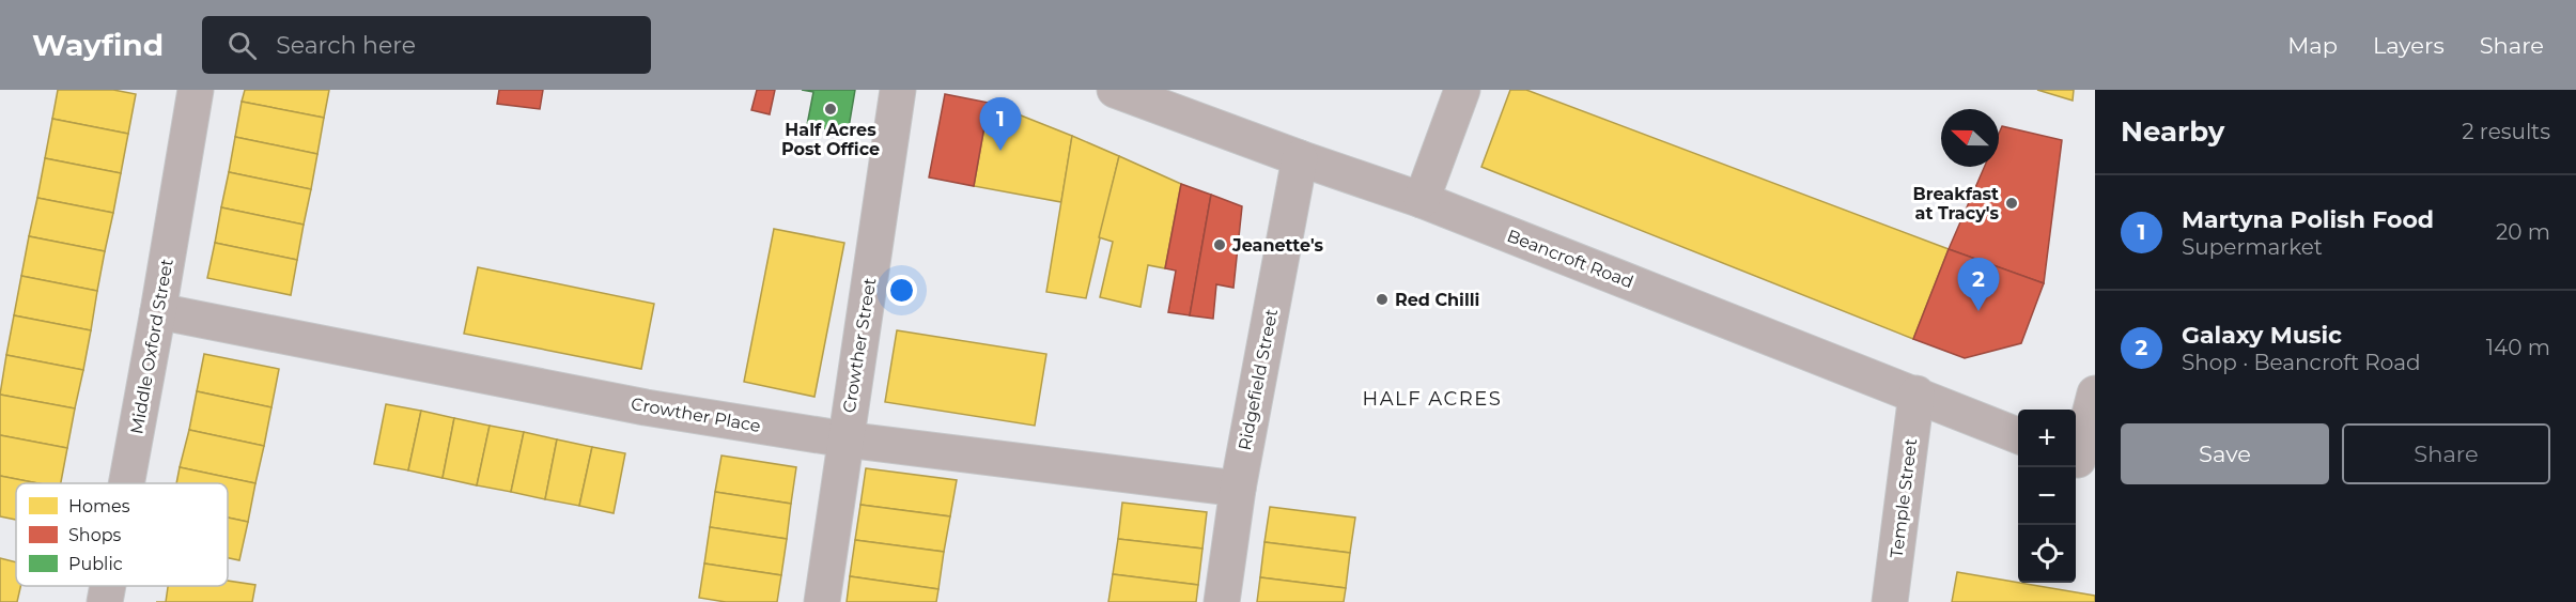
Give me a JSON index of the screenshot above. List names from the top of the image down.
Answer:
{
  "streets": {
    "street": [
      "Beancroft Road",
      "Crowther Street",
      "Middle Oxford Street",
      "Ridgefield Street",
      "Crowther Place",
      "Temple Street"
    ]
  },
  "crossings": [
    ["Beancroft Road", "Ridgefield Street"],
    ["Beancroft Road", "Temple Street"],
    ["Crowther Street", "Crowther Place"],
    ["Middle Oxford Street", "Crowther Place"],
    ["Ridgefield Street", "Crowther Place"]
  ],
  "districts": ["HALF ACRES"],
  "places": [
    "Half Acres Post Office",
    "Breakfast at Tracy's",
    "Jeanette's",
    "Red Chilli"
  ],
  "legend": ["Homes", "Shops", "Public"],
  "north": "left",
  "page": {
    "header": "Wayfind",
    "search": "Search here",
    "nav": ["Map", "Layers", "Share"],
    "heading": ["Nearby", "2 results"],
    "pins": ["1", "2"],
    "list": [
      {
        "mark": "1",
        "name": "Martyna Polish Food",
        "note": "Supermarket",
        "value": "20 m"
      },
      {
        "mark": "2",
        "name": "Galaxy Music",
        "note": "Shop · Beancroft Road",
        "value": "140 m"
      }
    ],
    "buttons": ["Save", "Share"],
    "map_buttons": ["+", "−"]
  }
}
